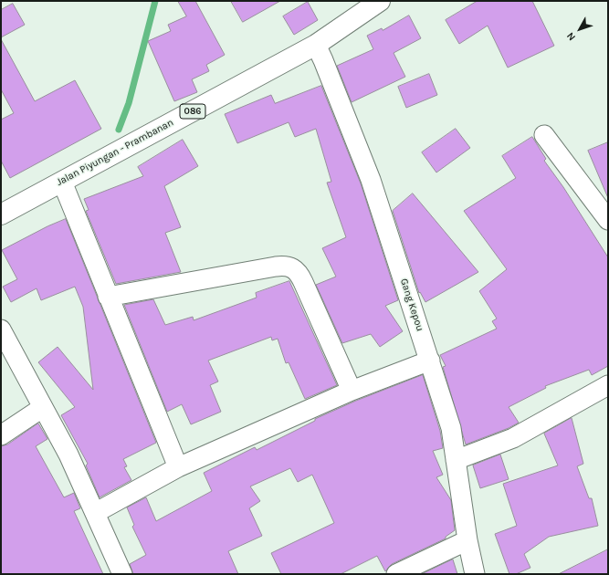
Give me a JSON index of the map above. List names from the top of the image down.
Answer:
{
  "streets": {
    "main road": ["086", "Jalan Piyungan - Prambanan"],
    "street": ["Gang Kepou"]
  },
  "crossings": [
    ["Jalan Piyungan - Prambanan", "Gang Kepou"]
  ],
  "north": "bottom left"
}
